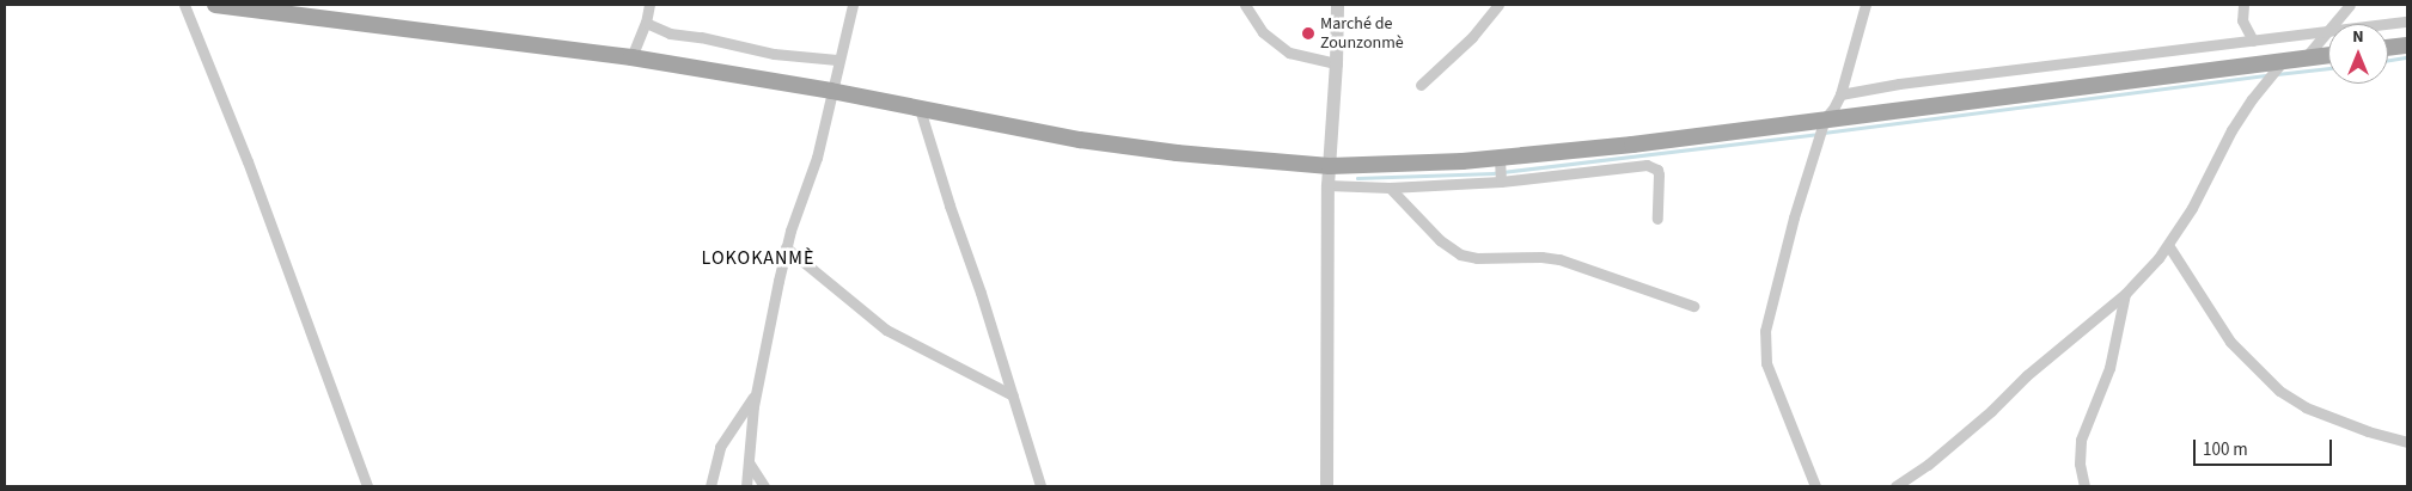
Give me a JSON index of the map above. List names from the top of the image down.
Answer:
{
  "districts": ["LOKOKANMÈ"],
  "places": ["Marché de Zounzonmè"],
  "scale_bar": "100 m",
  "north": "top"
}
